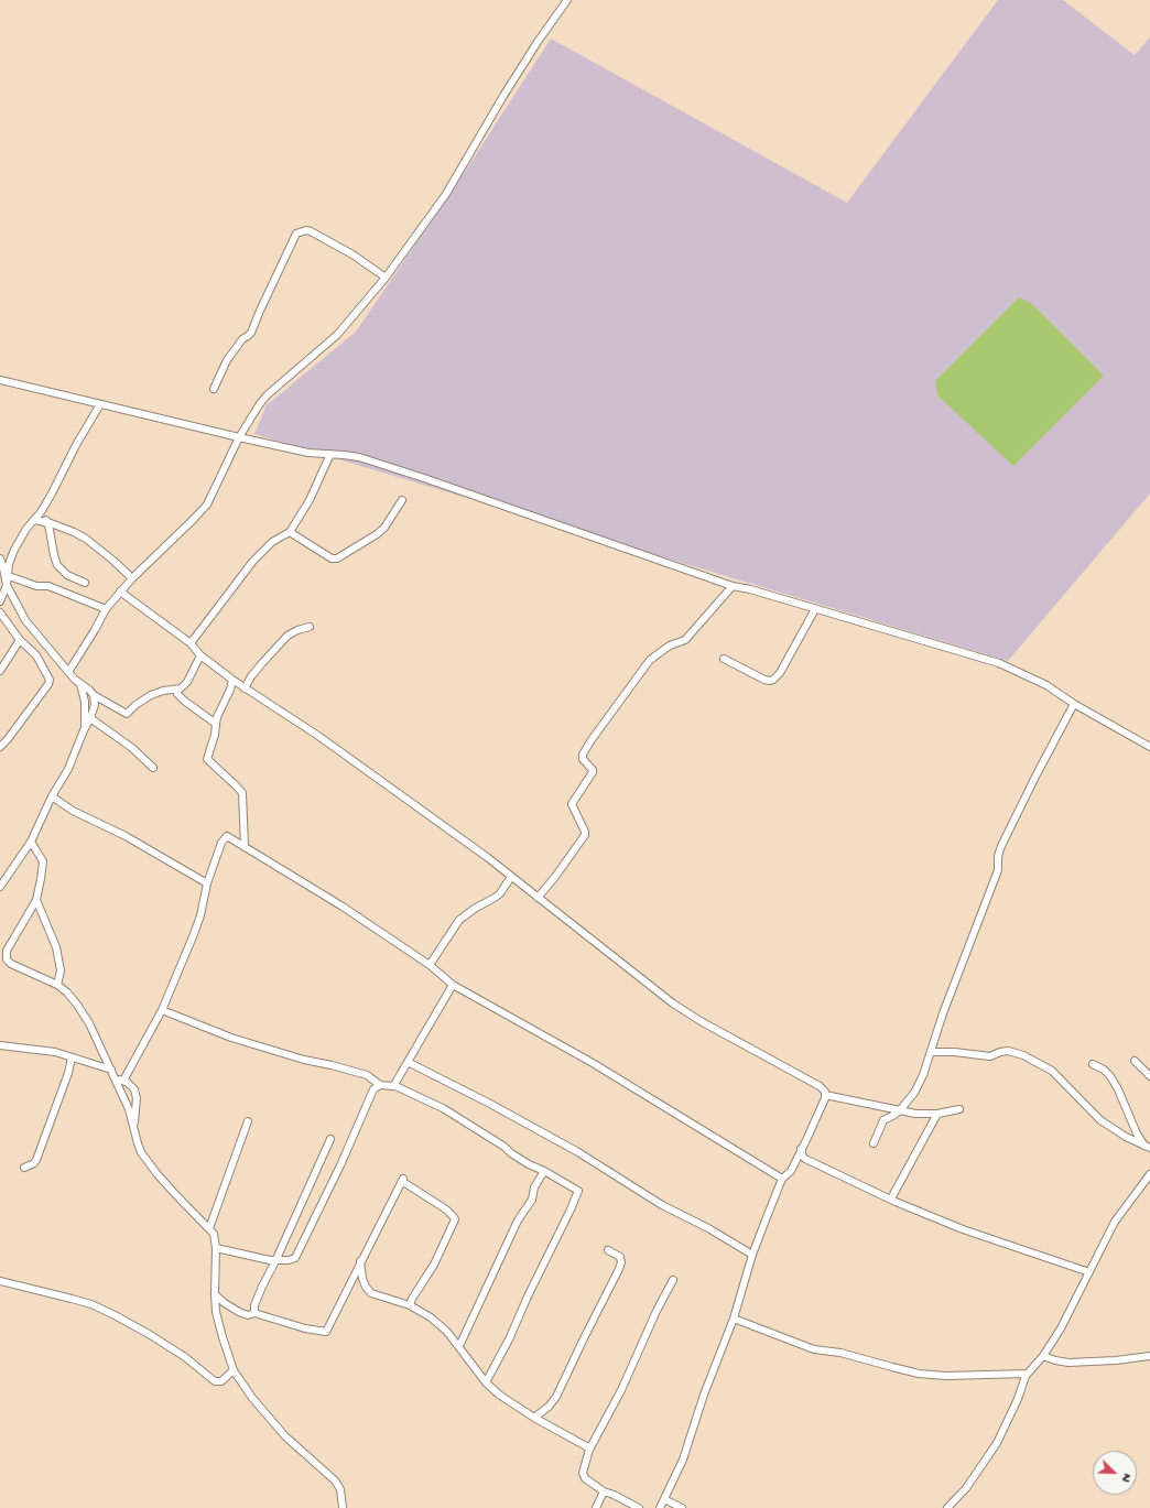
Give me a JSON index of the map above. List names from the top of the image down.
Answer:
{
  "north": "bottom right"
}
